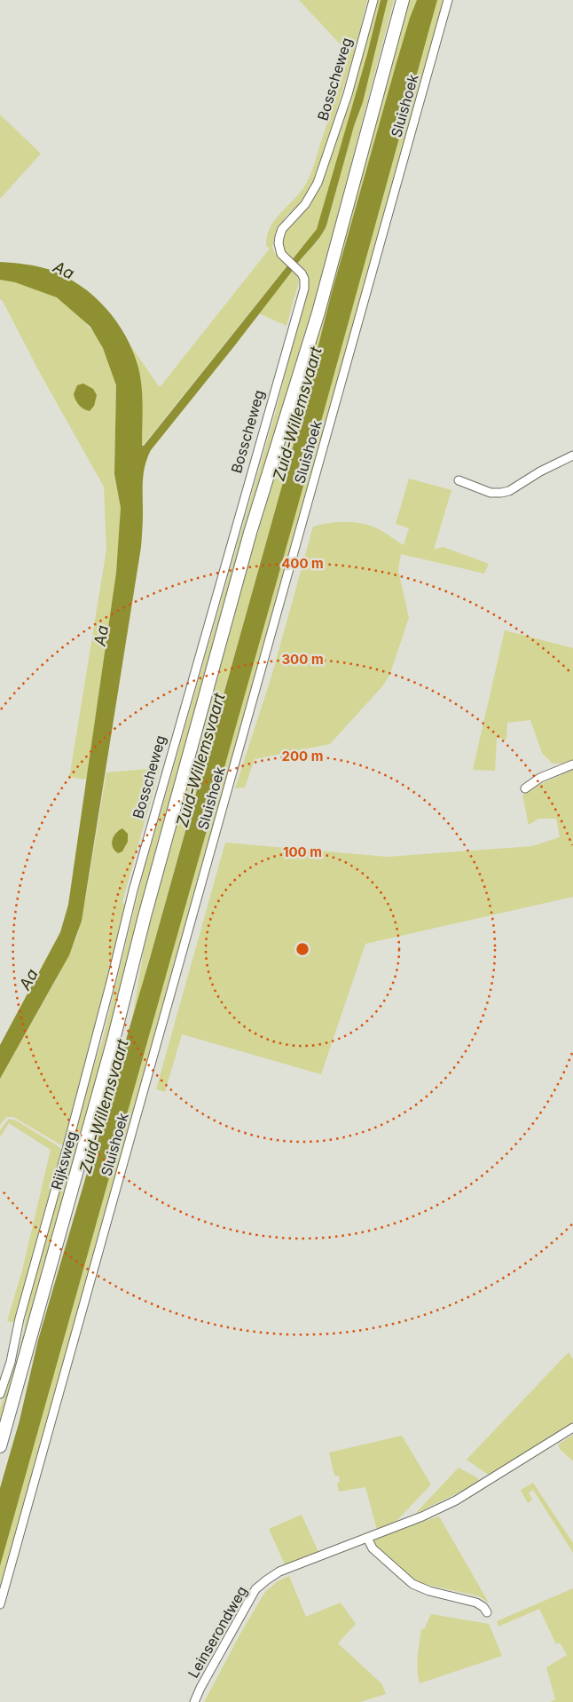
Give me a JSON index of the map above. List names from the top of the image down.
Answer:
{
  "streets": {
    "main road": ["Rijksweg"],
    "street": ["Bosscheweg", "Sluishoek", "Leinserondweg"]
  },
  "crossings": [
    ["Bosscheweg", "Rijksweg"]
  ],
  "water": ["Aa", "Zuid-Willemsvaart"],
  "rings": [
    "400 m",
    "300 m",
    "200 m",
    "100 m"
  ]
}
